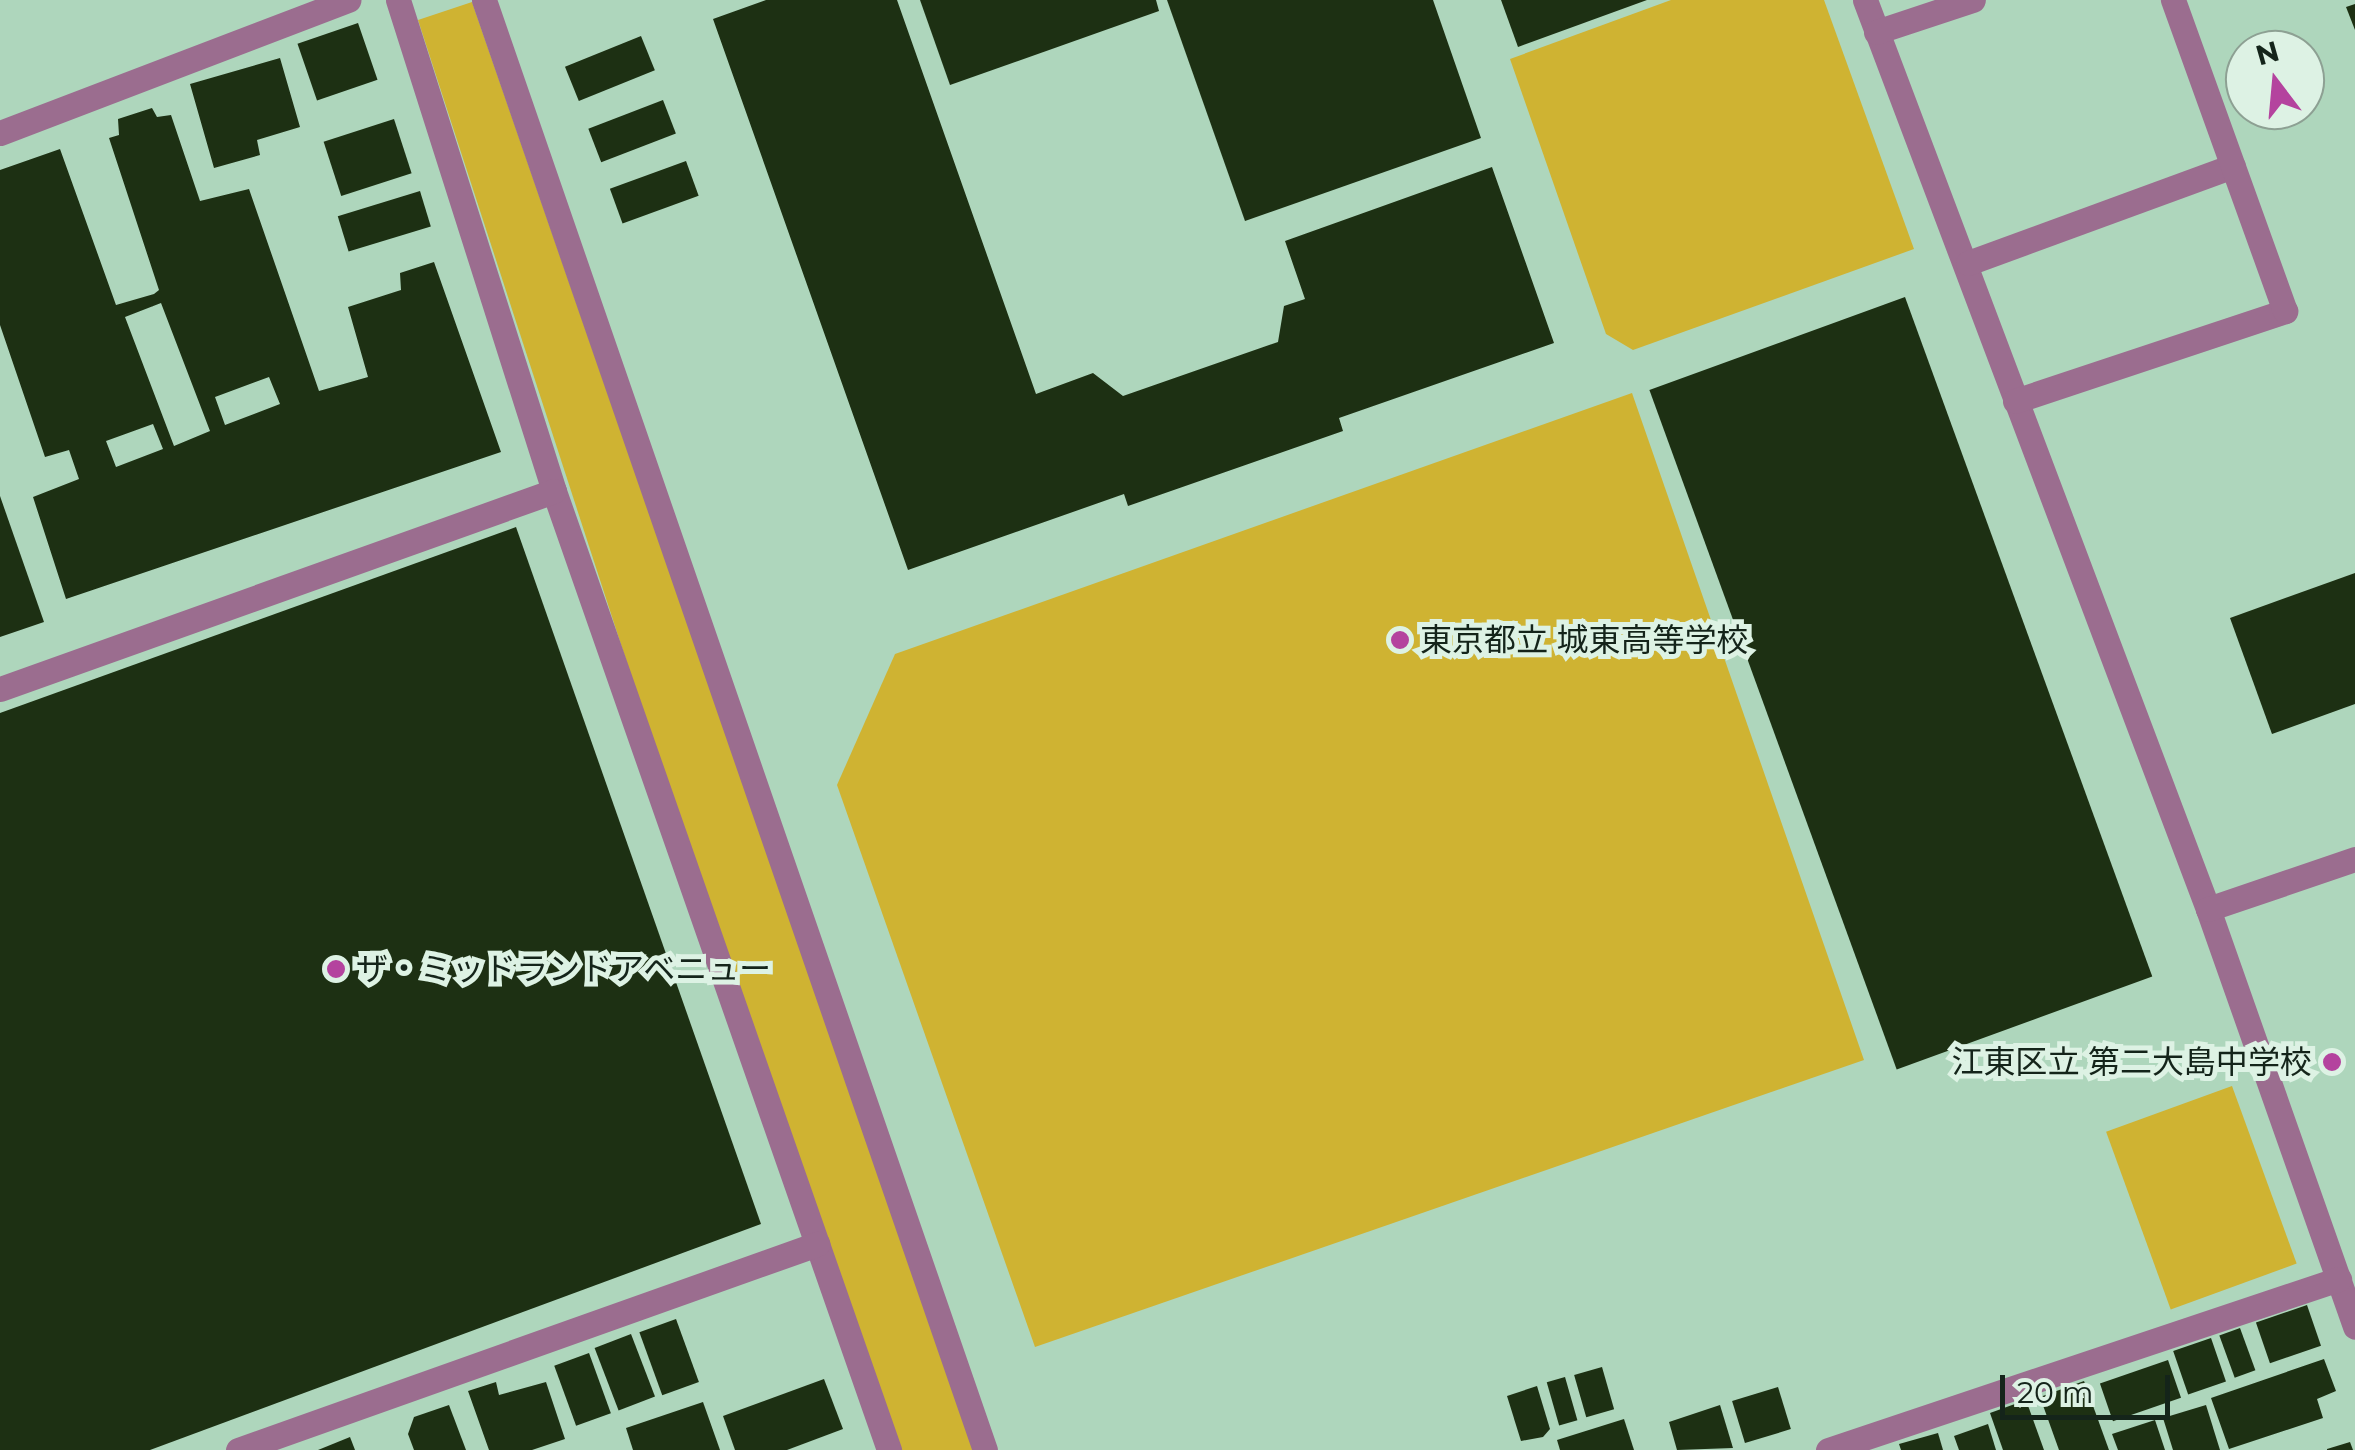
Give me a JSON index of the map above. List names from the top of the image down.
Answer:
{
  "places": ["東京都立 城東高等学校", "ザ・ミッドランドアベニュー", "江東区立 第二大島中学校"],
  "scale_bar": "20 m",
  "north": "top"
}
